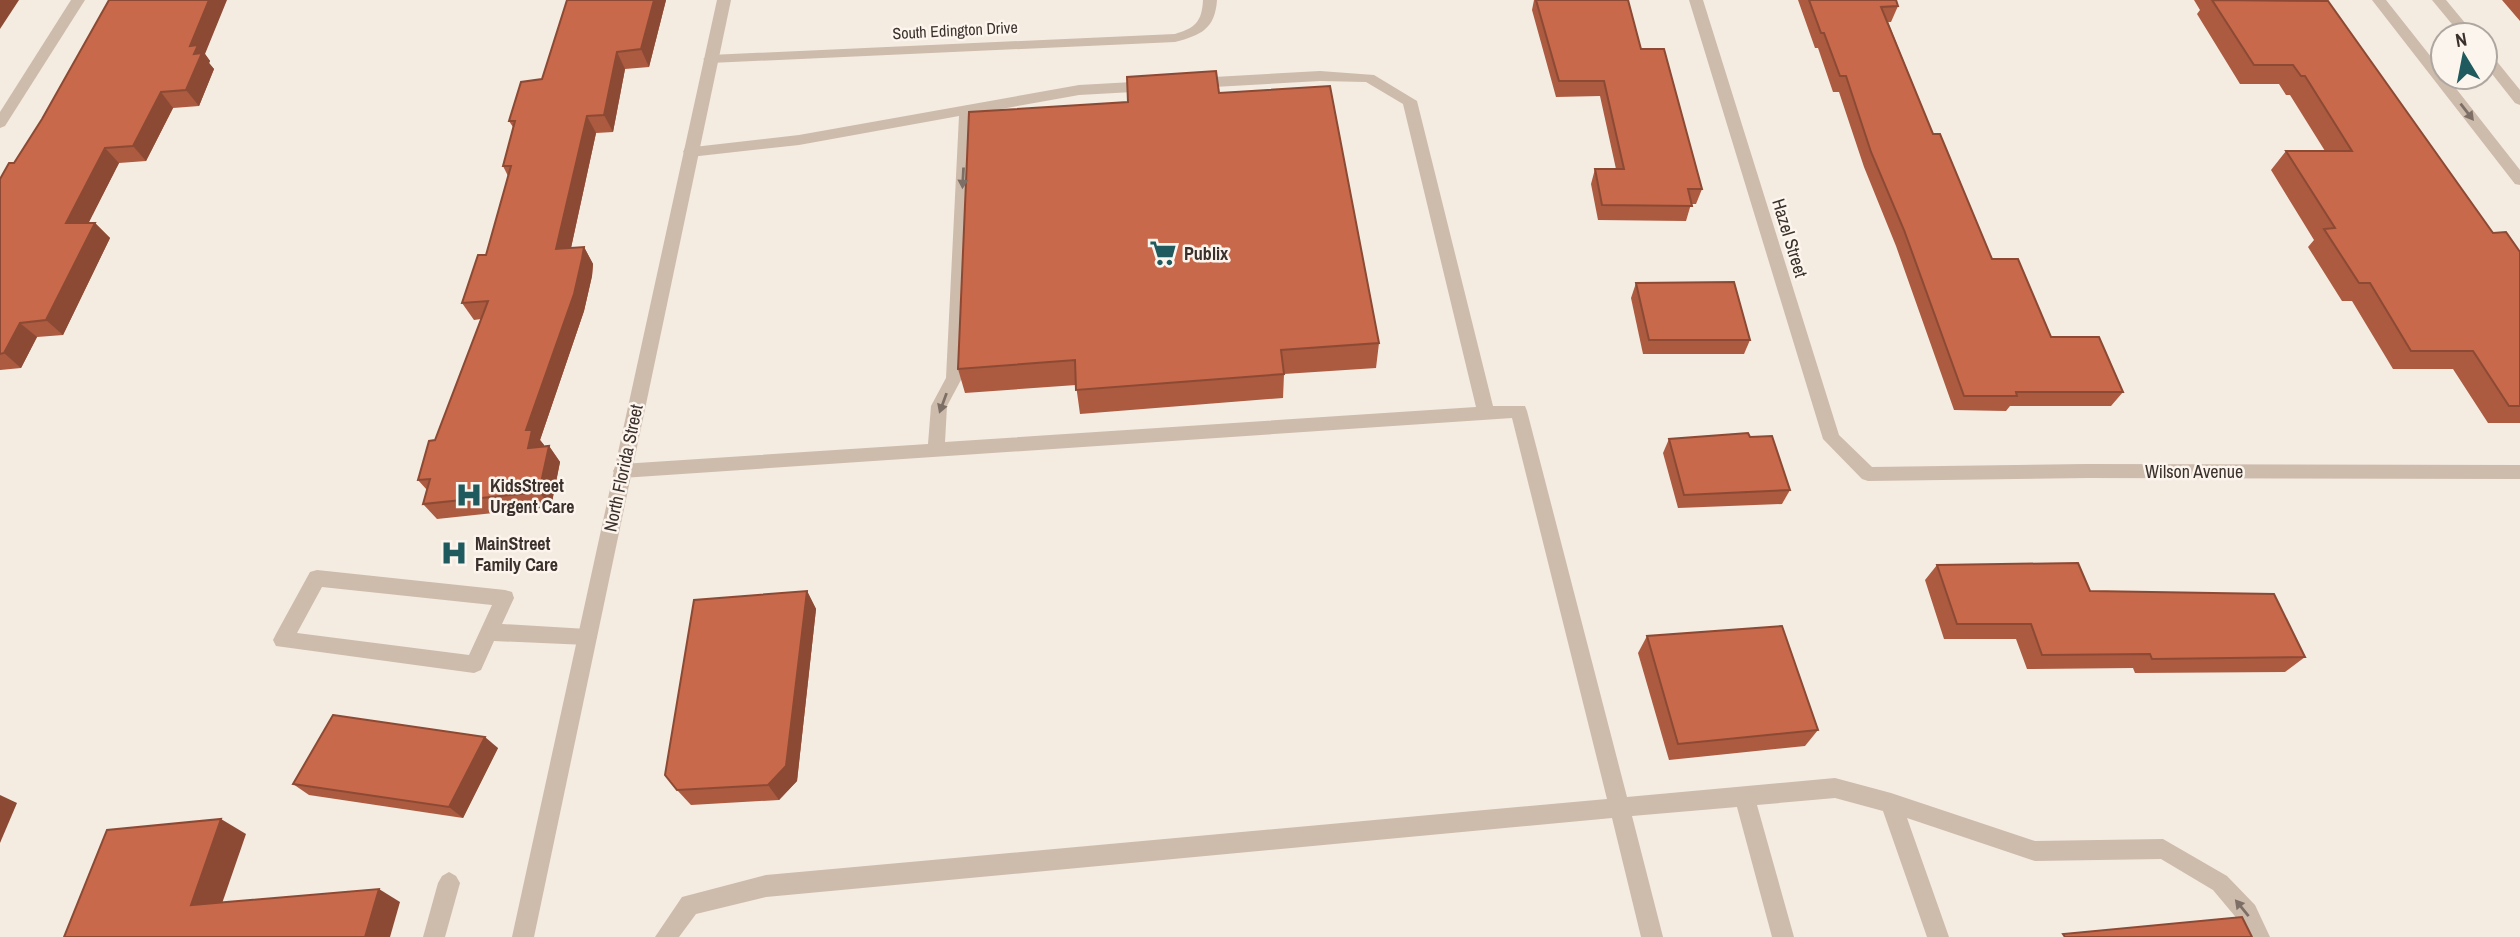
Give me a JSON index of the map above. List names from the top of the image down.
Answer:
{
  "streets": {
    "street": [
      "South Edington Drive",
      "Hazel Street",
      "North Florida Street",
      "Wilson Avenue"
    ]
  },
  "crossings": [
    ["South Edington Drive", "North Florida Street"],
    ["Hazel Street", "Wilson Avenue"]
  ],
  "places": {
    "supermarket": ["Publix"],
    "hospital": ["KidsStreet Urgent Care", "MainStreet Family Care"]
  },
  "north": "top"
}
